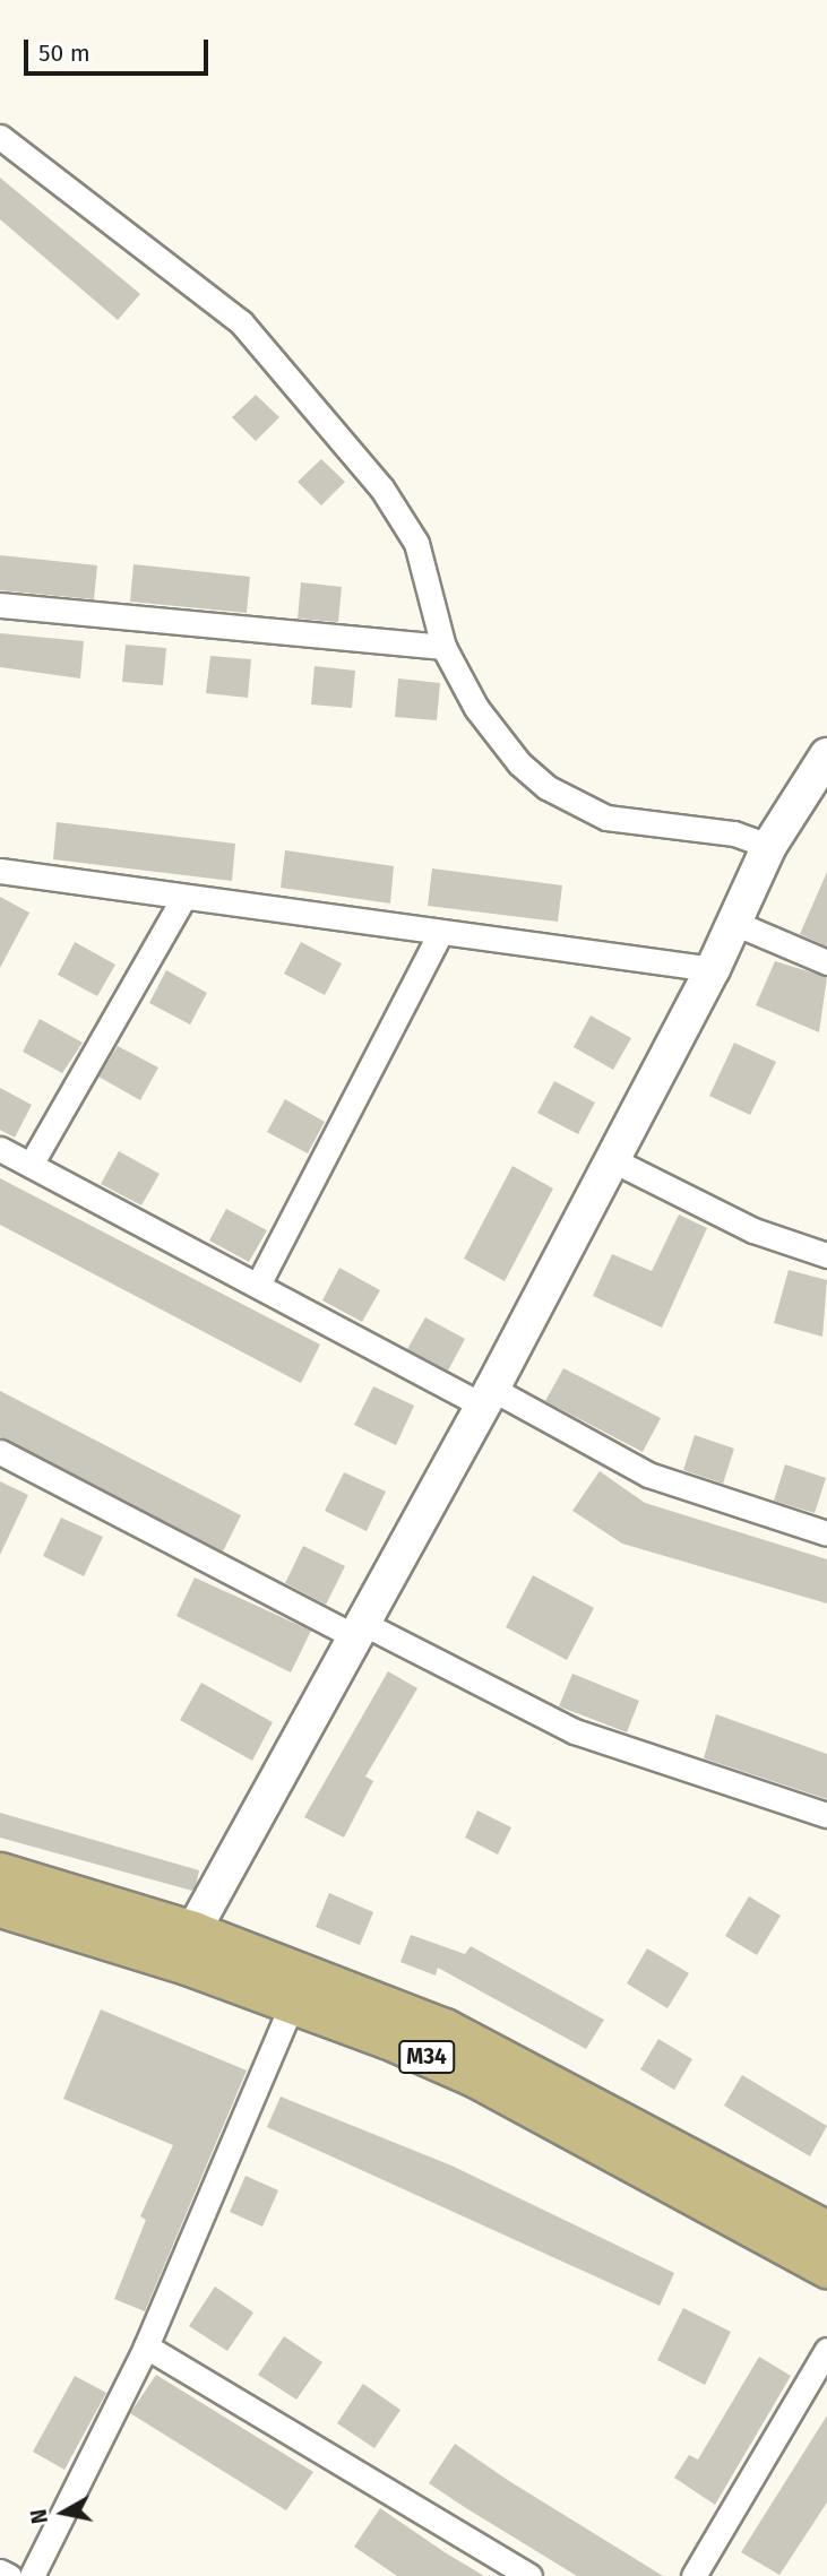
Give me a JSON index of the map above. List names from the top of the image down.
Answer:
{
  "streets": {
    "main road": ["M34"]
  },
  "scale_bar": "50 m",
  "north": "left"
}
